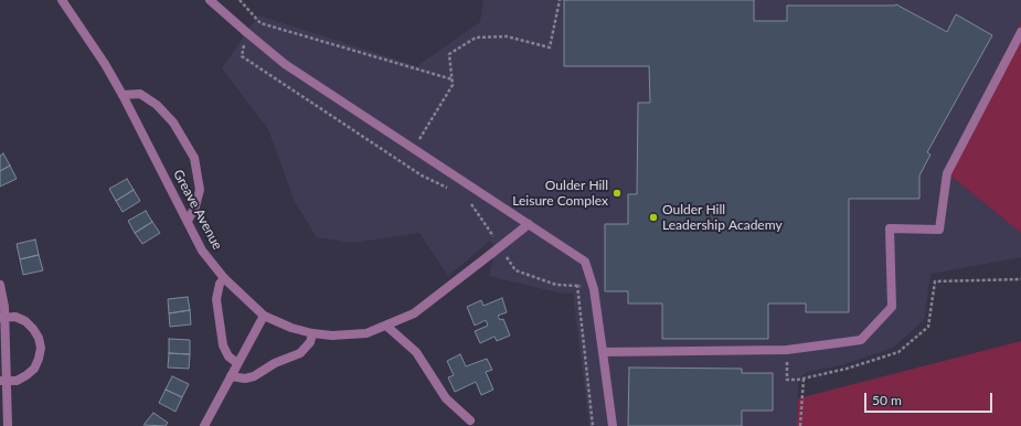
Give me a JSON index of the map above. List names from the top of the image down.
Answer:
{
  "streets": {
    "street": ["Greave Avenue"]
  },
  "places": ["Oulder Hill Leisure Complex", "Oulder Hill Leadership Academy"],
  "scale_bar": "50 m"
}
